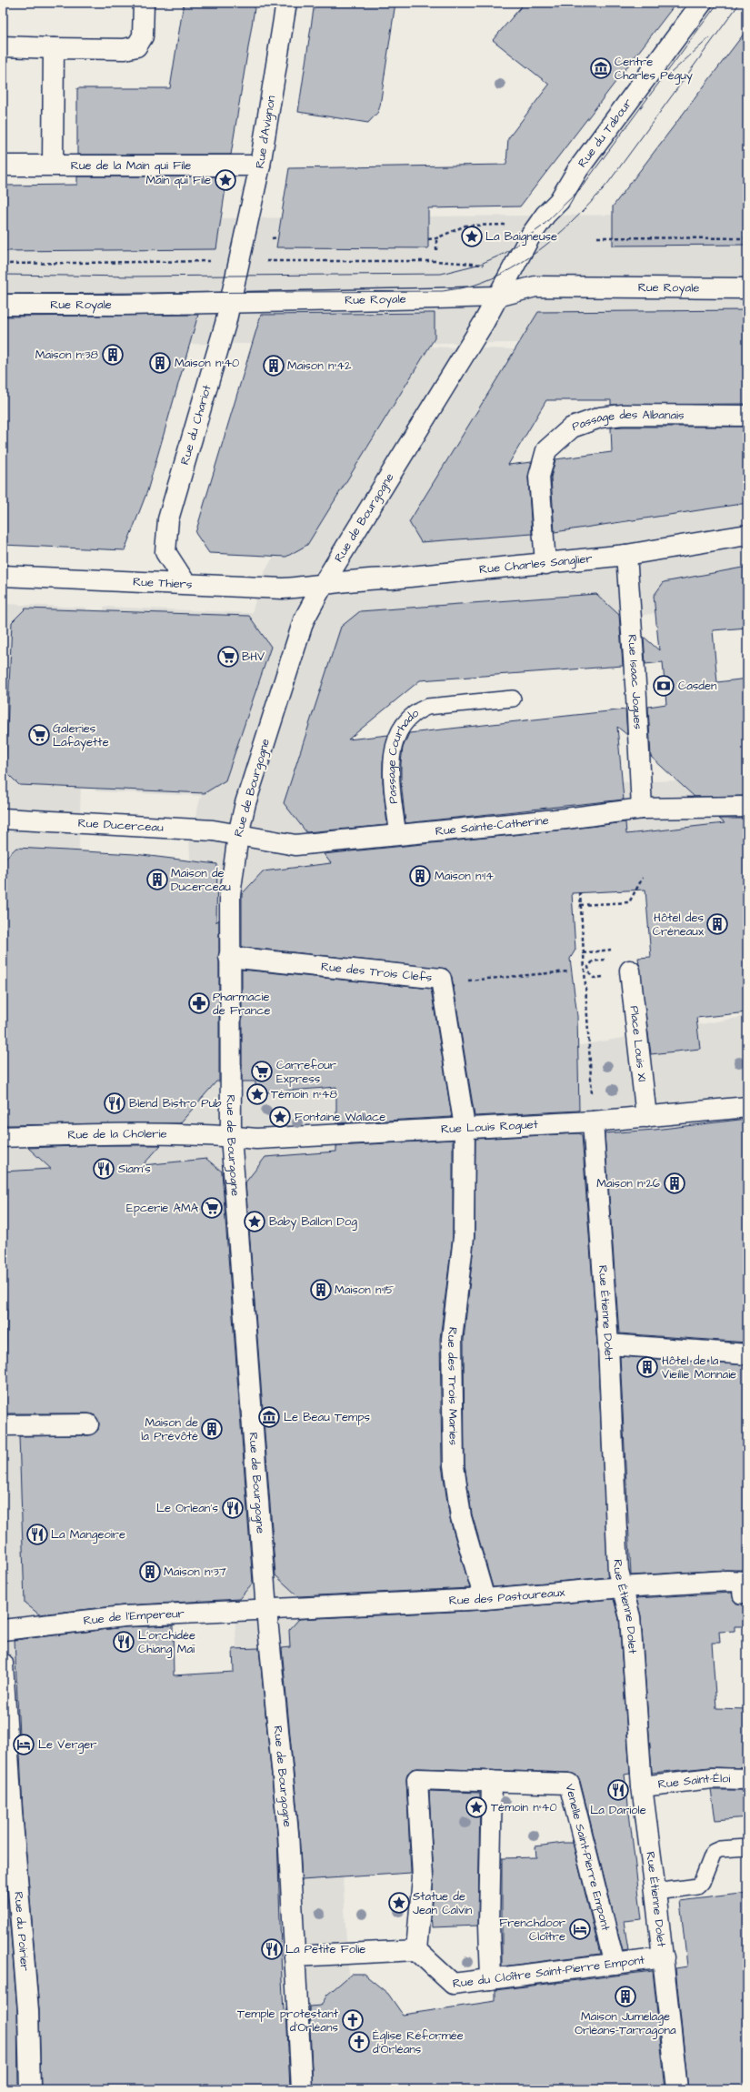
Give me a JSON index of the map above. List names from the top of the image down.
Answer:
{
  "streets": {
    "street": [
      "Rue d'Avignon",
      "Rue du Tabour",
      "Rue de la Main qui File",
      "Rue Royale",
      "Passage des Albanais",
      "Rue du Chariot",
      "Rue de Bourgogne",
      "Rue Charles Sanglier",
      "Rue Thiers",
      "Rue Isaac Jogues",
      "Rue Ducerceau",
      "Rue Sainte-Catherine",
      "Rue des Trois Clefs",
      "Place Louis XI",
      "Rue Louis Roguet",
      "Rue de la Cholerie",
      "Rue Étienne Dolet",
      "Rue des Trois Maries",
      "Rue des Pastoureaux",
      "Rue de l'Empereur",
      "Rue Saint-Éloi",
      "Venelle Saint-Pierre Empont",
      "Rue du Poirier",
      "Rue du Cloître Saint-Pierre Empont"
    ],
    "lane": ["Passage Courhado"]
  },
  "crossings": [
    ["Rue d'Avignon", "Rue de la Main qui File"],
    ["Rue d'Avignon", "Rue du Chariot"],
    ["Rue du Tabour", "Rue de Bourgogne"],
    ["Rue Royale", "Rue du Chariot"],
    ["Rue Royale", "Rue de Bourgogne"],
    ["Passage des Albanais", "Rue Charles Sanglier"],
    ["Rue du Chariot", "Rue Thiers"],
    ["Rue de Bourgogne", "Rue Charles Sanglier"],
    ["Rue de Bourgogne", "Rue Thiers"],
    ["Rue de Bourgogne", "Rue Ducerceau"],
    ["Rue de Bourgogne", "Rue Sainte-Catherine"],
    ["Rue de Bourgogne", "Rue des Trois Clefs"],
    ["Rue de Bourgogne", "Rue Louis Roguet"],
    ["Rue de Bourgogne", "Rue de la Cholerie"],
    ["Rue de Bourgogne", "Rue des Pastoureaux"],
    ["Rue de Bourgogne", "Rue de l'Empereur"],
    ["Rue Charles Sanglier", "Rue Thiers"],
    ["Rue Charles Sanglier", "Rue Isaac Jogues"],
    ["Rue Isaac Jogues", "Rue Sainte-Catherine"],
    ["Passage Courhado", "Rue Sainte-Catherine"],
    ["Rue Ducerceau", "Rue Sainte-Catherine"],
    ["Rue des Trois Clefs", "Rue Louis Roguet"],
    ["Rue des Trois Clefs", "Rue des Trois Maries"],
    ["Place Louis XI", "Rue Louis Roguet"],
    ["Rue Louis Roguet", "Rue de la Cholerie"],
    ["Rue Louis Roguet", "Rue Étienne Dolet"],
    ["Rue Louis Roguet", "Rue des Trois Maries"],
    ["Rue Étienne Dolet", "Rue des Pastoureaux"],
    ["Rue Étienne Dolet", "Rue Saint-Éloi"],
    ["Rue Étienne Dolet", "Rue du Cloître Saint-Pierre Empont"],
    ["Rue des Trois Maries", "Rue des Pastoureaux"],
    ["Rue des Pastoureaux", "Rue de l'Empereur"],
    ["Venelle Saint-Pierre Empont", "Rue du Cloître Saint-Pierre Empont"]
  ],
  "places": {
    "museum": ["Centre Charles Péguy", "Le Beau Temps"],
    "place": [
      "Main qui File",
      "La Baigneuse",
      "Témoin n°48",
      "Fontaine Wallace",
      "Baby Ballon Dog",
      "Témoin n°40",
      "Statue de Jean Calvin"
    ],
    "building": [
      "Maison n°38",
      "Maison n°40",
      "Maison n°42",
      "Maison n°14",
      "Maison de Ducerceau",
      "Hôtel des Créneaux",
      "Maison n°26",
      "Maison n°15",
      "Hôtel de la Vieille Monnaie",
      "Maison de la Prévôté",
      "Maison n°37",
      "Maison Jumelage Orléans-Tarragona"
    ],
    "supermarket": [
      "BHV",
      "Galeries Lafayette",
      "Carrefour Express",
      "Epcerie AMA"
    ],
    "bank": ["Casden"],
    "pharmacy": ["Pharmacie de France"],
    "restaurant": [
      "Blend Bistro Pub",
      "Siam's",
      "Le Orlean's",
      "La Mangeoire",
      "L'orchidée Chiang Maï",
      "La Dariole",
      "La Petite Folie"
    ],
    "hotel": ["Le Verger", "Frenchdoor Cloître"],
    "church": ["Temple protestant d'Orléans", "Église Réformée d'Orléans"]
  }
}
